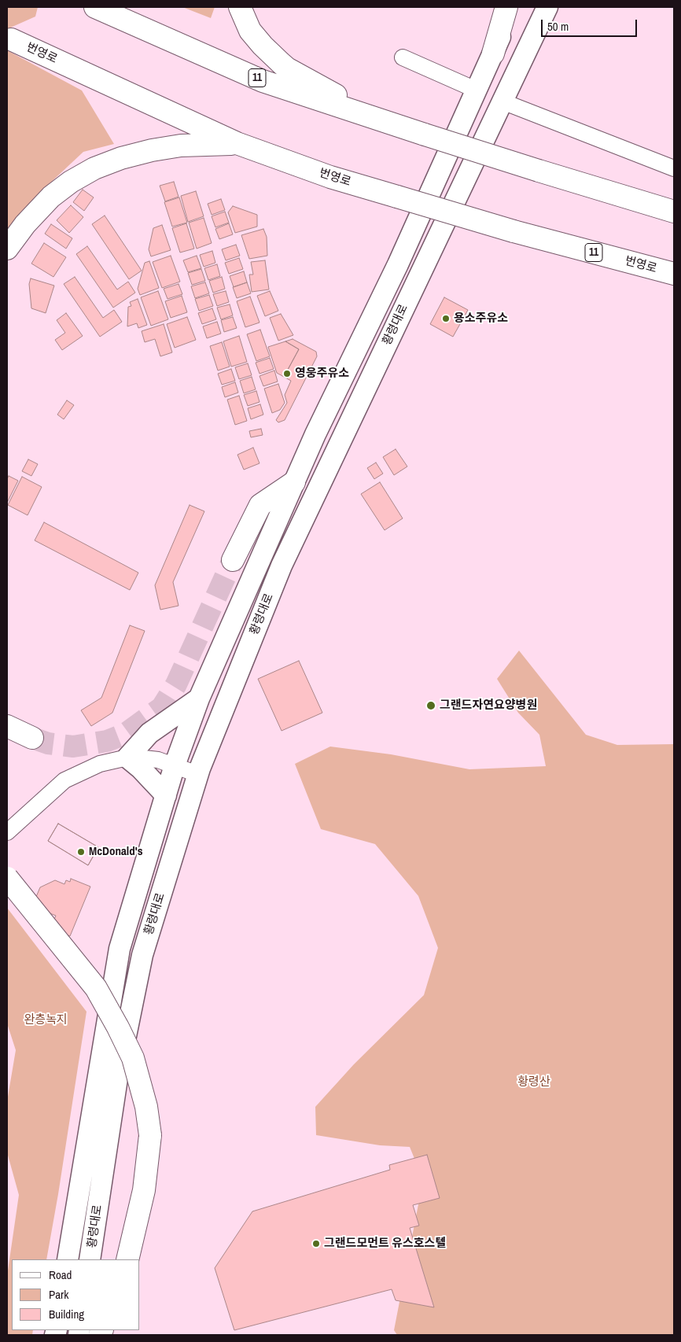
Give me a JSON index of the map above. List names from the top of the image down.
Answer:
{
  "streets": {
    "highway": ["번영로", "11"],
    "main road": ["황령대로"]
  },
  "parks": ["완층녹지", "황령산"],
  "places": [
    "용소주유소",
    "영웅주유소",
    "그랜드자연요양병원",
    "McDonald's",
    "그랜드모먼트 유스호스텔"
  ],
  "legend": ["Road", "Park", "Building"],
  "scale_bar": "50 m"
}
